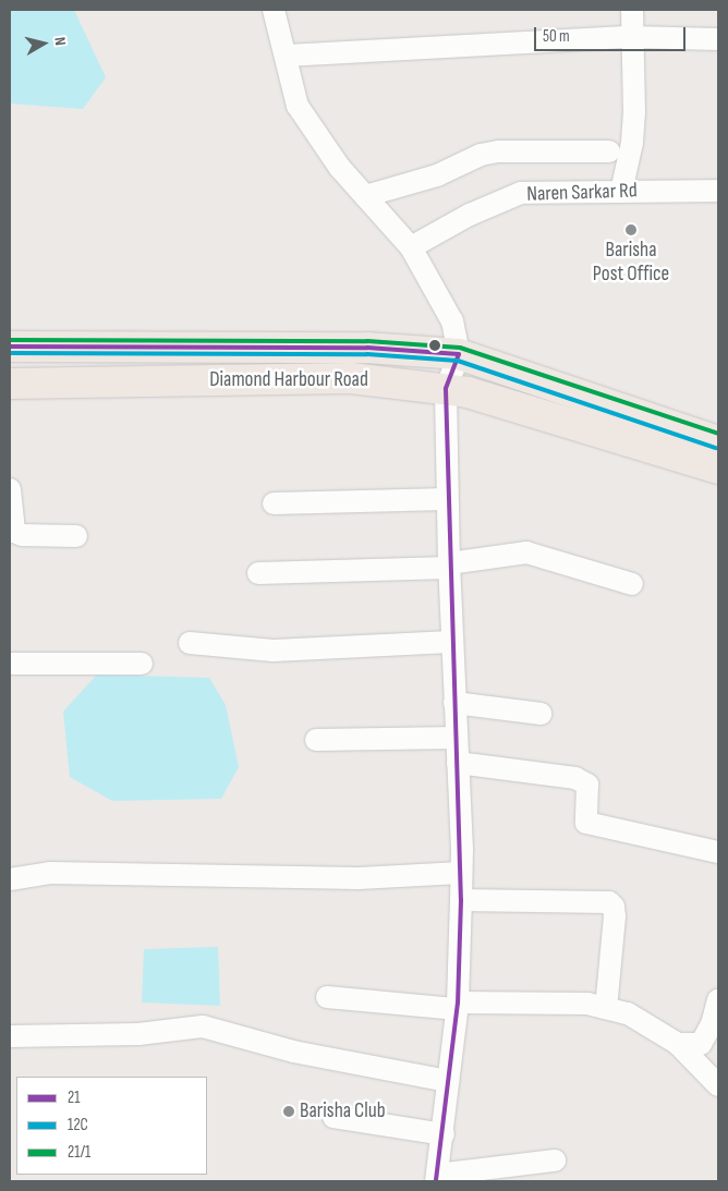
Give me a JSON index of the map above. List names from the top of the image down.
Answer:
{
  "streets": {
    "highway": ["Diamond Harbour Road"],
    "street": ["Naren Sarkar Rd"]
  },
  "places": ["Barisha Post Office", "Barisha Club"],
  "lines": ["transit line 21/1", "transit line 21", "transit line 12C"],
  "legend": ["21", "12C", "21/1"],
  "scale_bar": "50 m",
  "north": "right"
}
